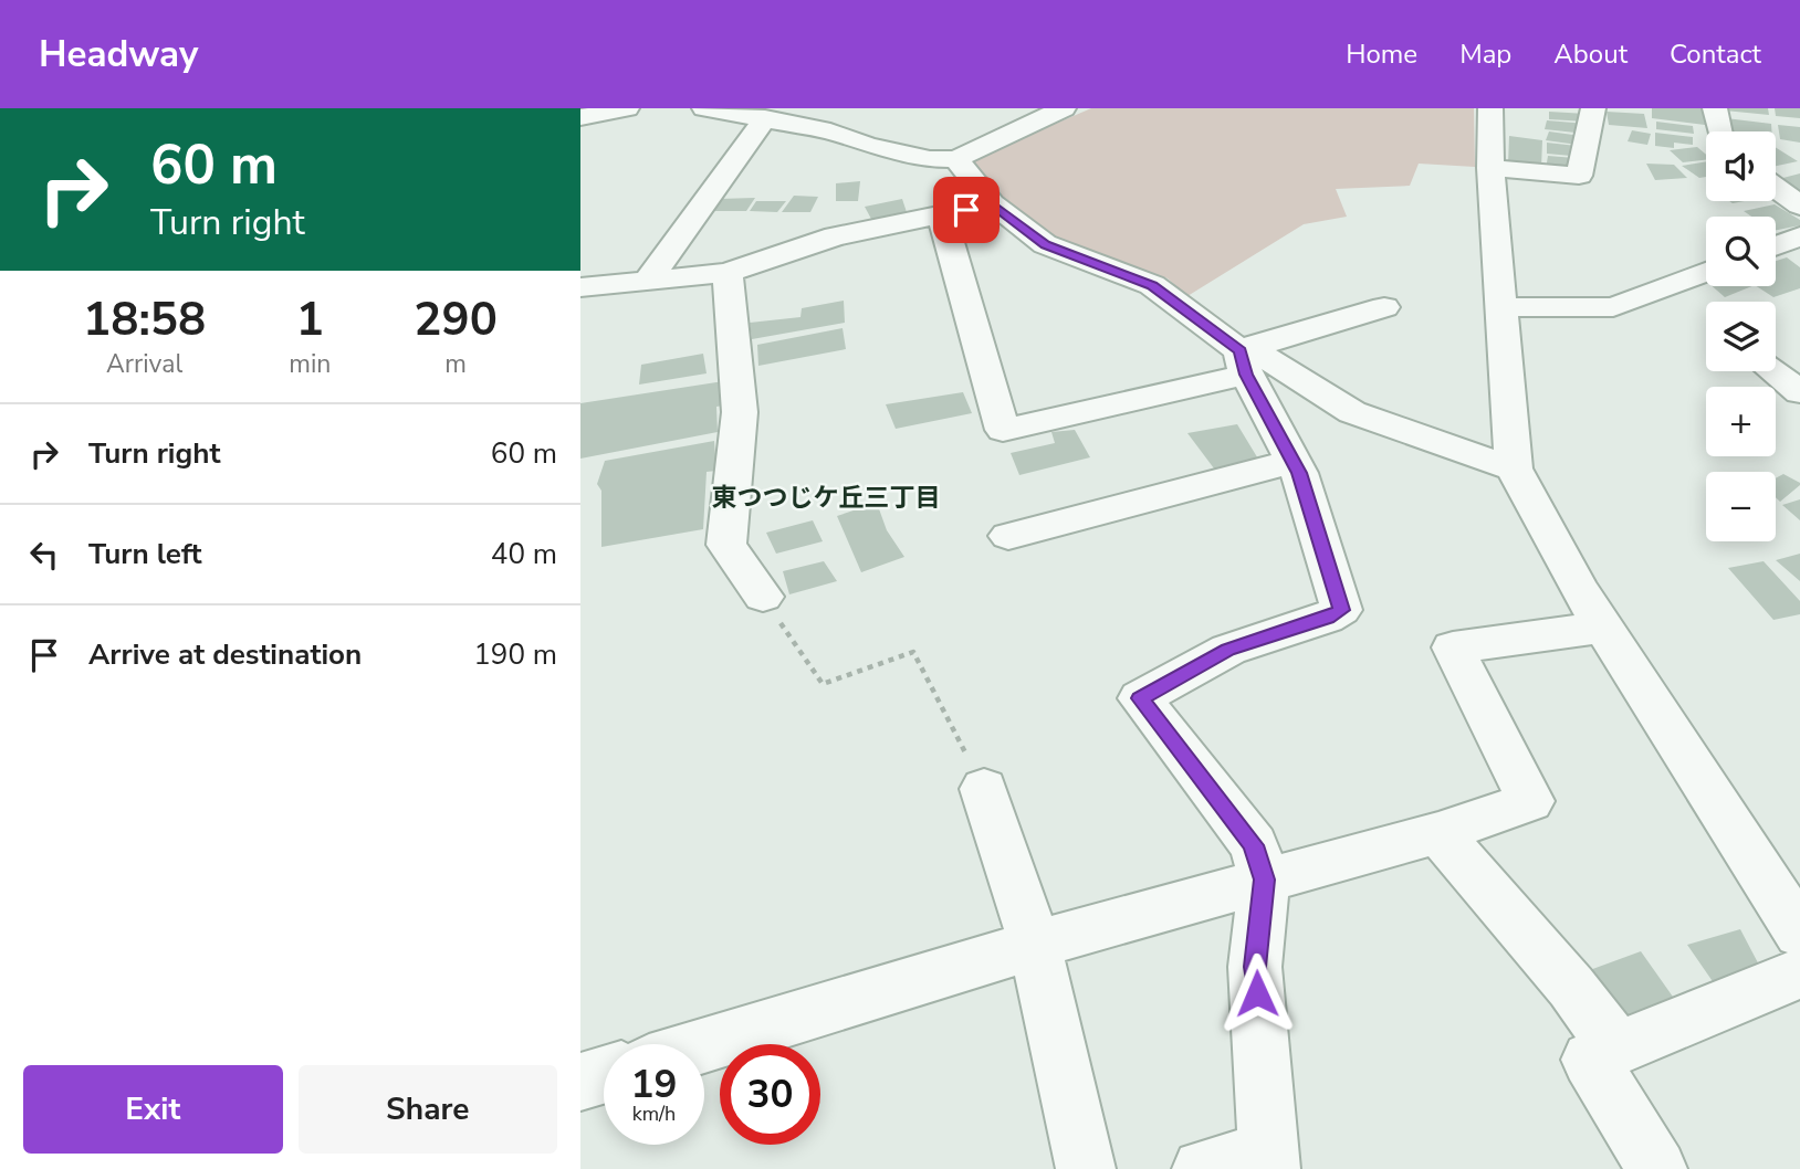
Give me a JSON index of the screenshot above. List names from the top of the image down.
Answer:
{
  "districts": ["東つつじケ丘三丁目"],
  "page": {
    "header": "Headway",
    "nav": [
      "Home",
      "Map",
      "About",
      "Contact"
    ],
    "turn": ["60 m", "Turn right"],
    "map_buttons": ["+", "−"],
    "eta": [
      "18:58",
      "Arrival",
      "1",
      "min",
      "290",
      "m"
    ],
    "list": [
      {
        "name": "Turn right",
        "value": "60 m"
      },
      {
        "name": "Turn left",
        "value": "40 m"
      },
      {
        "name": "Arrive at destination",
        "value": "190 m"
      }
    ],
    "speed": "19 km/h",
    "limit": "30",
    "buttons": ["Exit", "Share"]
  }
}
